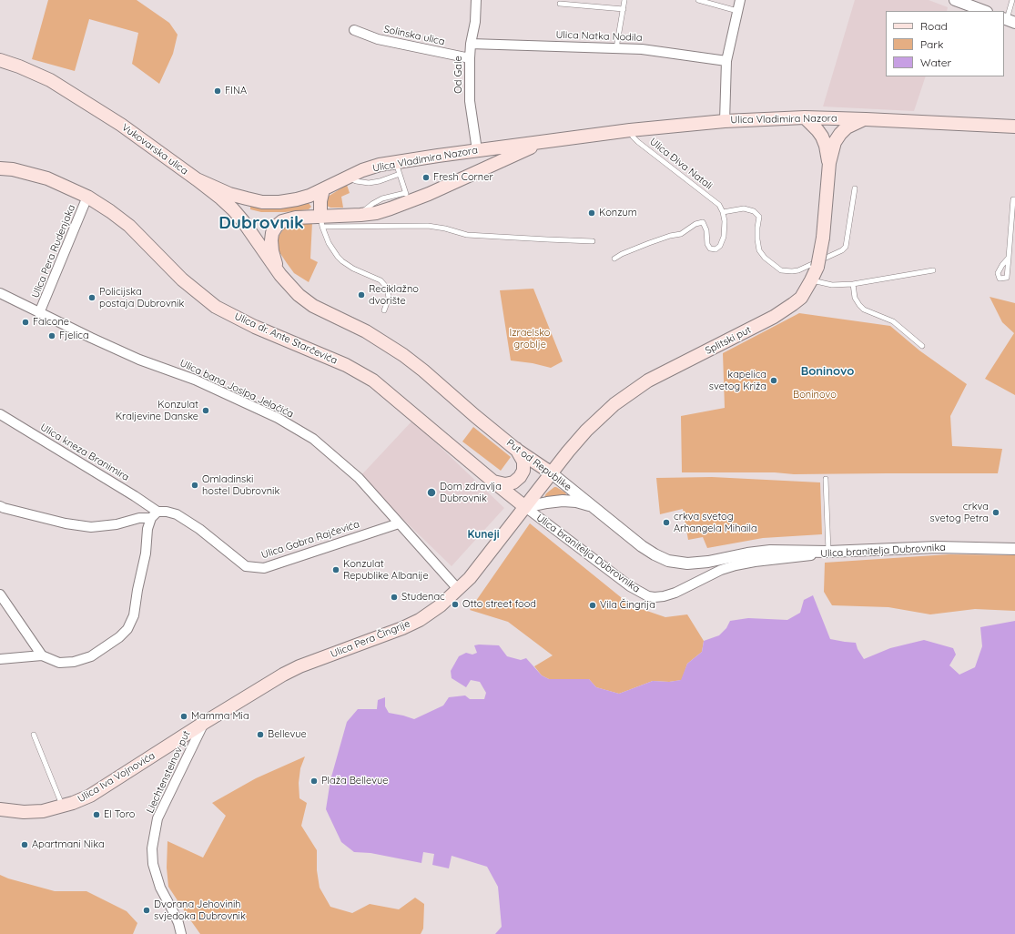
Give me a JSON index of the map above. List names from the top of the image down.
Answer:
{
  "streets": {
    "main road": [
      "Ulica Vladimira Nazora",
      "Vukovarska ulica",
      "Ulica dr. Ante Starčevića",
      "Splitski put",
      "Put od Republike",
      "Ulica Pera Čingrije",
      "Ulica Iva Vojnovića"
    ],
    "street": [
      "Solinska ulica",
      "Ulica Natka Nodila",
      "Od Gale",
      "Ulica Pera Rudenjaka",
      "Ulica bana Josipa Jelačića",
      "Ulica kneza Branimira",
      "Ulica Gabra Rajčevića",
      "Ulica branitelja Dubrovnika",
      "Liechtensteinov put"
    ],
    "lane": ["Ulica Điva Natali"]
  },
  "crossings": [
    ["Solinska ulica", "Od Gale"],
    ["Ulica Natka Nodila", "Od Gale"],
    ["Od Gale", "Ulica Vladimira Nazora"],
    ["Ulica Vladimira Nazora", "Vukovarska ulica"],
    ["Ulica Vladimira Nazora", "Ulica Điva Natali"],
    ["Ulica Vladimira Nazora", "Splitski put"],
    ["Ulica Vladimira Nazora", "Put od Republike"],
    ["Vukovarska ulica", "Put od Republike"],
    ["Ulica Pera Rudenjaka", "Ulica dr. Ante Starčevića"],
    ["Ulica Pera Rudenjaka", "Ulica bana Josipa Jelačića"],
    ["Ulica dr. Ante Starčevića", "Splitski put"],
    ["Ulica dr. Ante Starčevića", "Ulica branitelja Dubrovnika"],
    ["Ulica dr. Ante Starčevića", "Ulica Pera Čingrije"],
    ["Splitski put", "Put od Republike"],
    ["Splitski put", "Ulica branitelja Dubrovnika"],
    ["Splitski put", "Ulica Pera Čingrije"],
    ["Ulica bana Josipa Jelačića", "Ulica Gabra Rajčevića"],
    ["Ulica bana Josipa Jelačića", "Ulica Pera Čingrije"],
    ["Ulica kneza Branimira", "Ulica Gabra Rajčevića"],
    ["Put od Republike", "Ulica branitelja Dubrovnika"],
    ["Ulica branitelja Dubrovnika", "Ulica Pera Čingrije"],
    ["Ulica Pera Čingrije", "Liechtensteinov put"],
    ["Ulica Pera Čingrije", "Ulica Iva Vojnovića"],
    ["Liechtensteinov put", "Ulica Iva Vojnovića"]
  ],
  "districts": ["Dubrovnik", "Boninovo", "Kuneji"],
  "parks": ["Izraelsko groblje", "Boninovo"],
  "places": [
    "FINA",
    "Fresh Corner",
    "Konzum",
    "Reciklažno dvorište",
    "Policijska postaja Dubrovnik",
    "Falcone",
    "Fjelica",
    "kapelica svetog Križa",
    "Konzulat Kraljevine Danske",
    "Omladinski hostel Dubrovnik",
    "Dom zdravlja Dubrovnik",
    "crkva svetog Petra",
    "crkva svetog Arhangela Mihaila",
    "Konzulat Republike Albanije",
    "Studenac",
    "Otto street food",
    "Vila Čingrija",
    "Mamma Mia",
    "Bellevue",
    "Plaža Bellevue",
    "El Toro",
    "Apartmani Nika",
    "Dvorana Jehovinih svjedoka Dubrovnik"
  ],
  "legend": ["Road", "Park", "Water"]
}
